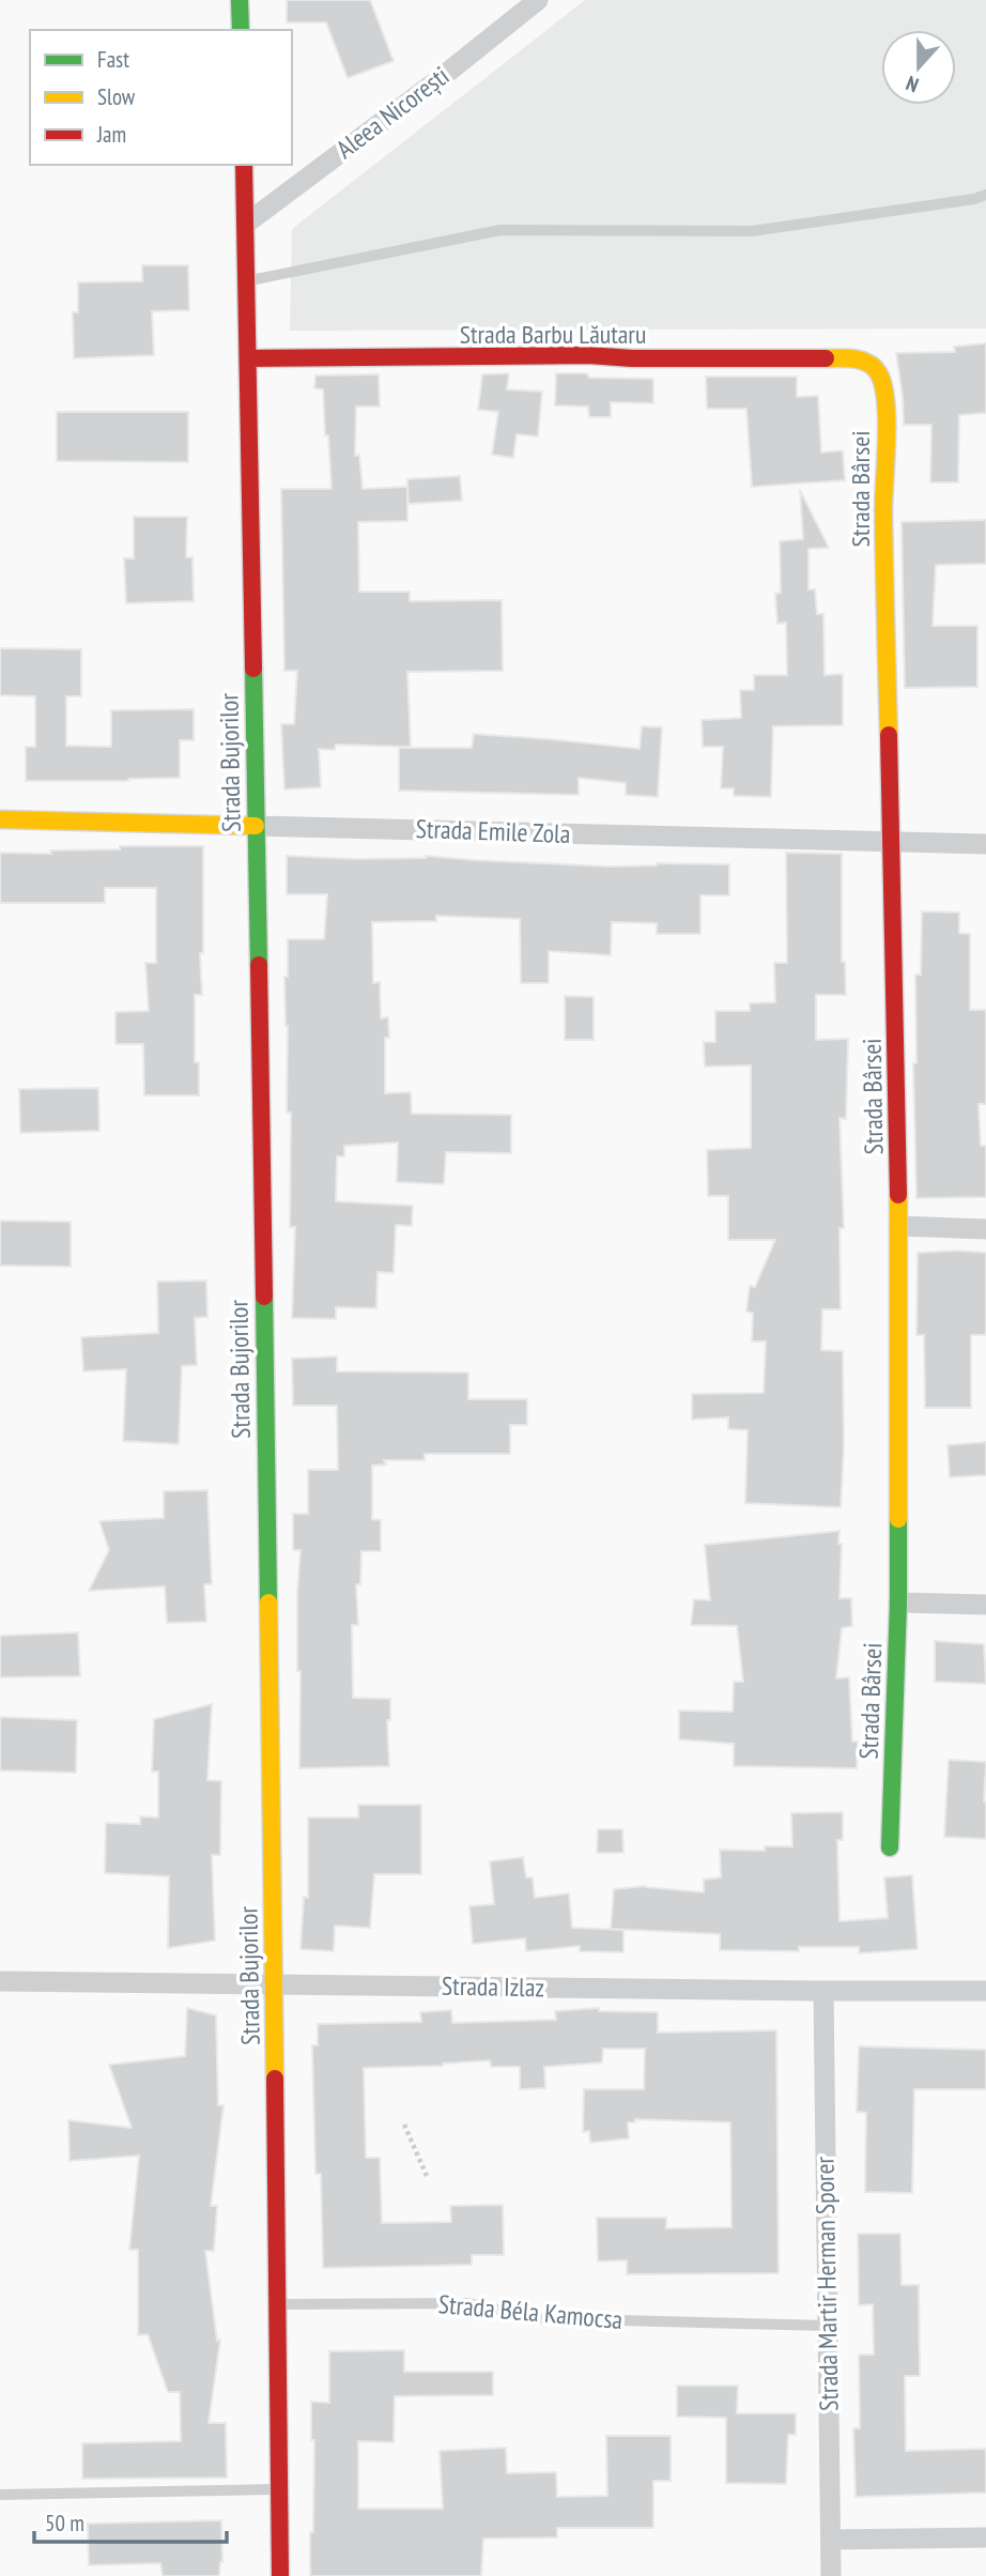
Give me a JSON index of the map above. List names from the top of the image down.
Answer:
{
  "streets": {
    "main road": [
      "Strada Barbu Lăutaru",
      "Strada Bârsei",
      "Strada Bujorilor",
      "Strada Emile Zola"
    ],
    "street": ["Aleea Nicorești", "Strada Izlaz", "Strada Martir Herman Sporer"],
    "lane": ["Strada Béla Kamocsa"]
  },
  "crossings": [
    ["Aleea Nicorești", "Strada Bujorilor"],
    ["Strada Barbu Lăutaru", "Strada Bârsei"],
    ["Strada Barbu Lăutaru", "Strada Bujorilor"],
    ["Strada Bârsei", "Strada Emile Zola"],
    ["Strada Bujorilor", "Strada Emile Zola"],
    ["Strada Bujorilor", "Strada Izlaz"],
    ["Strada Bujorilor", "Strada Béla Kamocsa"],
    ["Strada Izlaz", "Strada Martir Herman Sporer"],
    ["Strada Martir Herman Sporer", "Strada Béla Kamocsa"]
  ],
  "legend": ["Fast", "Slow", "Jam"],
  "scale_bar": "50 m",
  "north": "bottom"
}
